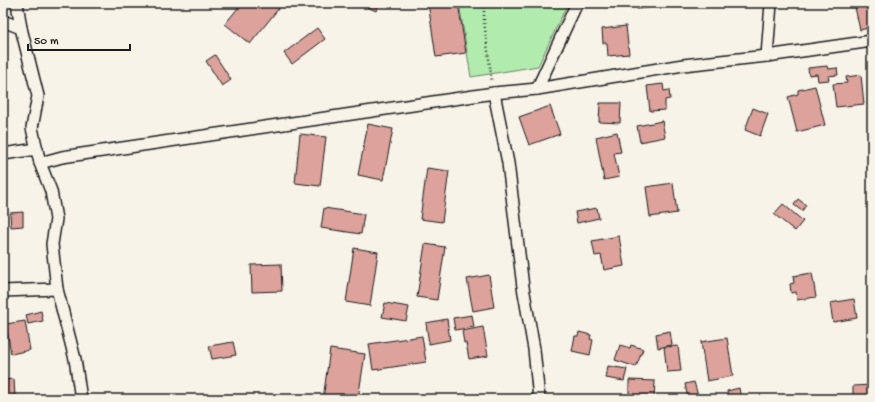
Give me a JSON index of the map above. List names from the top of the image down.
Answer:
{
  "scale_bar": "50 m"
}
